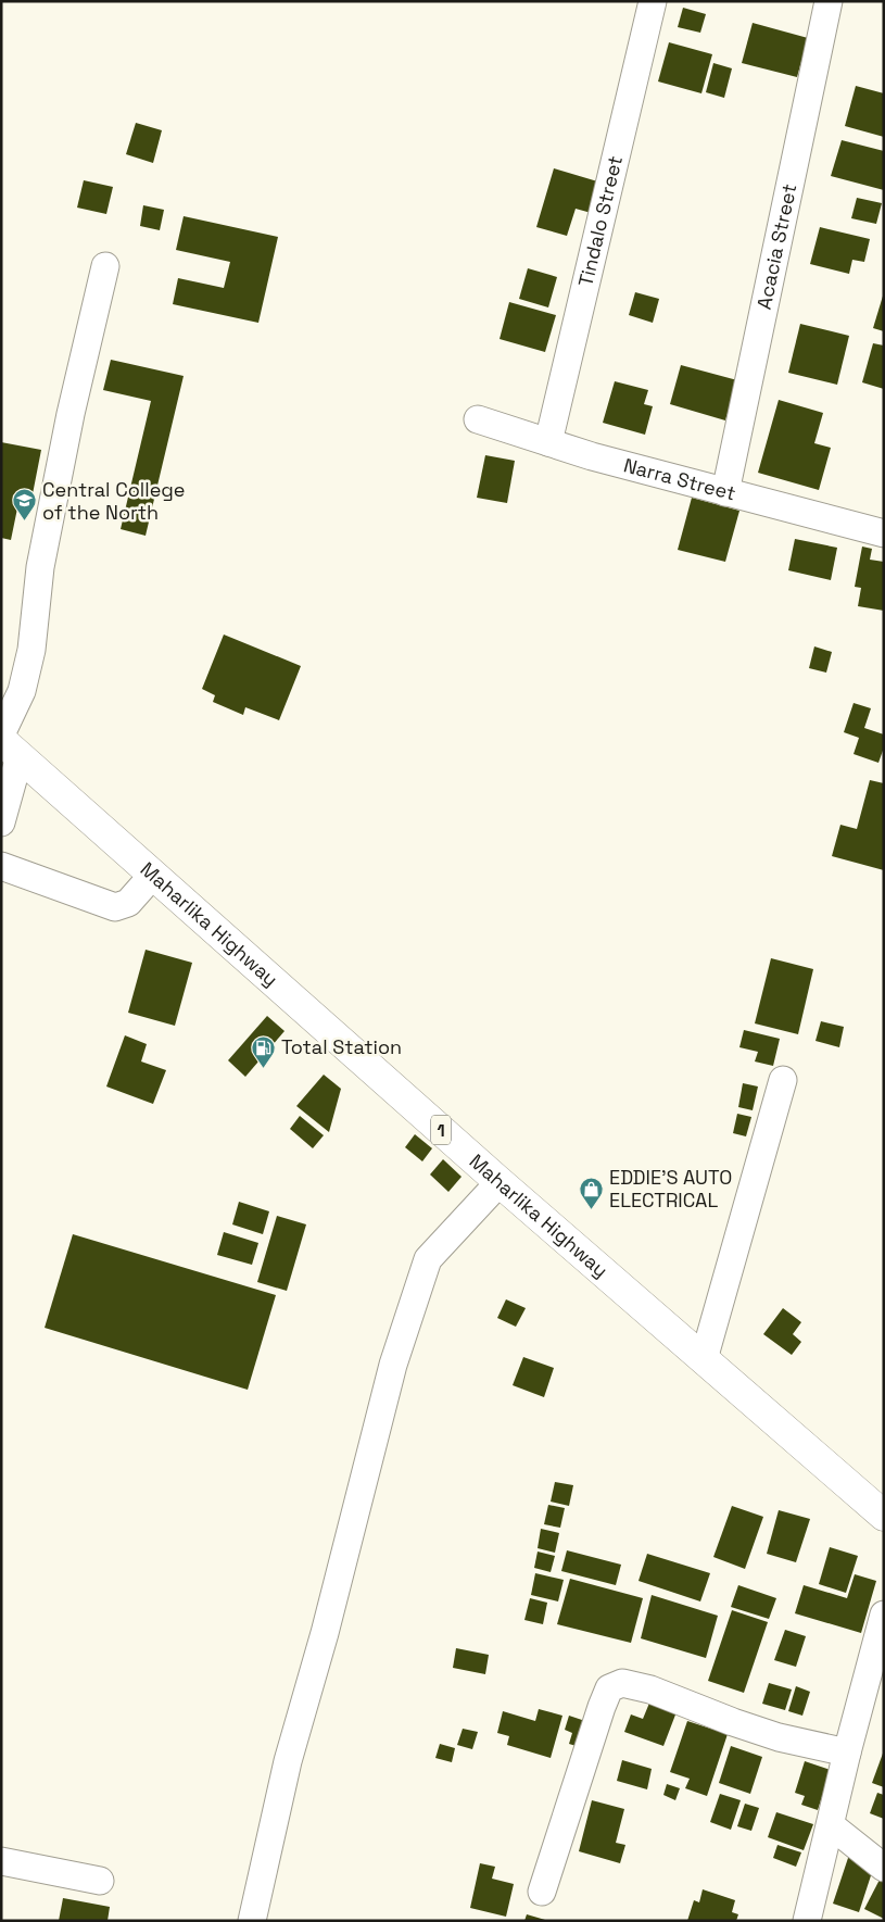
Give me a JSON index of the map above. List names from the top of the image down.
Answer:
{
  "streets": {
    "highway": ["Maharlika Highway", "1"],
    "street": ["Tindalo Street", "Acacia Street", "Narra Street"]
  },
  "crossings": [
    ["Tindalo Street", "Narra Street"],
    ["Acacia Street", "Narra Street"]
  ],
  "places": {
    "school or university": ["Central College of the North"],
    "fuel station": ["Total Station"],
    "shop": ["EDDIE'S AUTO ELECTRICAL"]
  }
}
